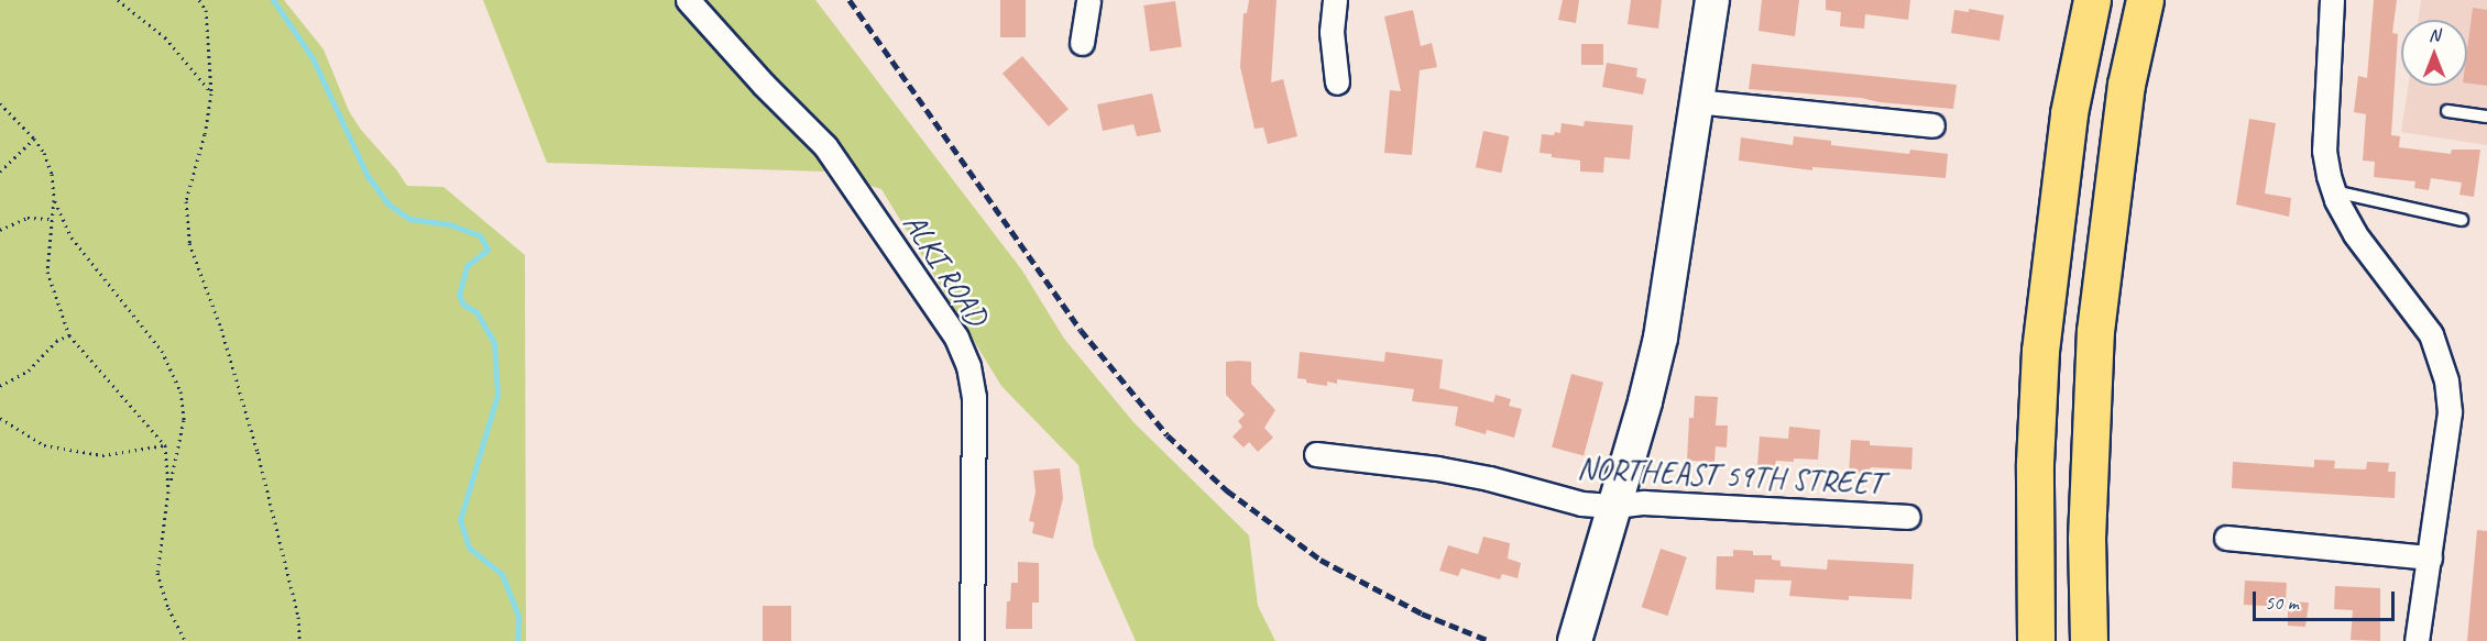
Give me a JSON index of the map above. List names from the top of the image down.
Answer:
{
  "streets": {
    "street": ["ALKI ROAD", "NORTHEAST 59TH STREET"]
  },
  "scale_bar": "50 m",
  "north": "top"
}
